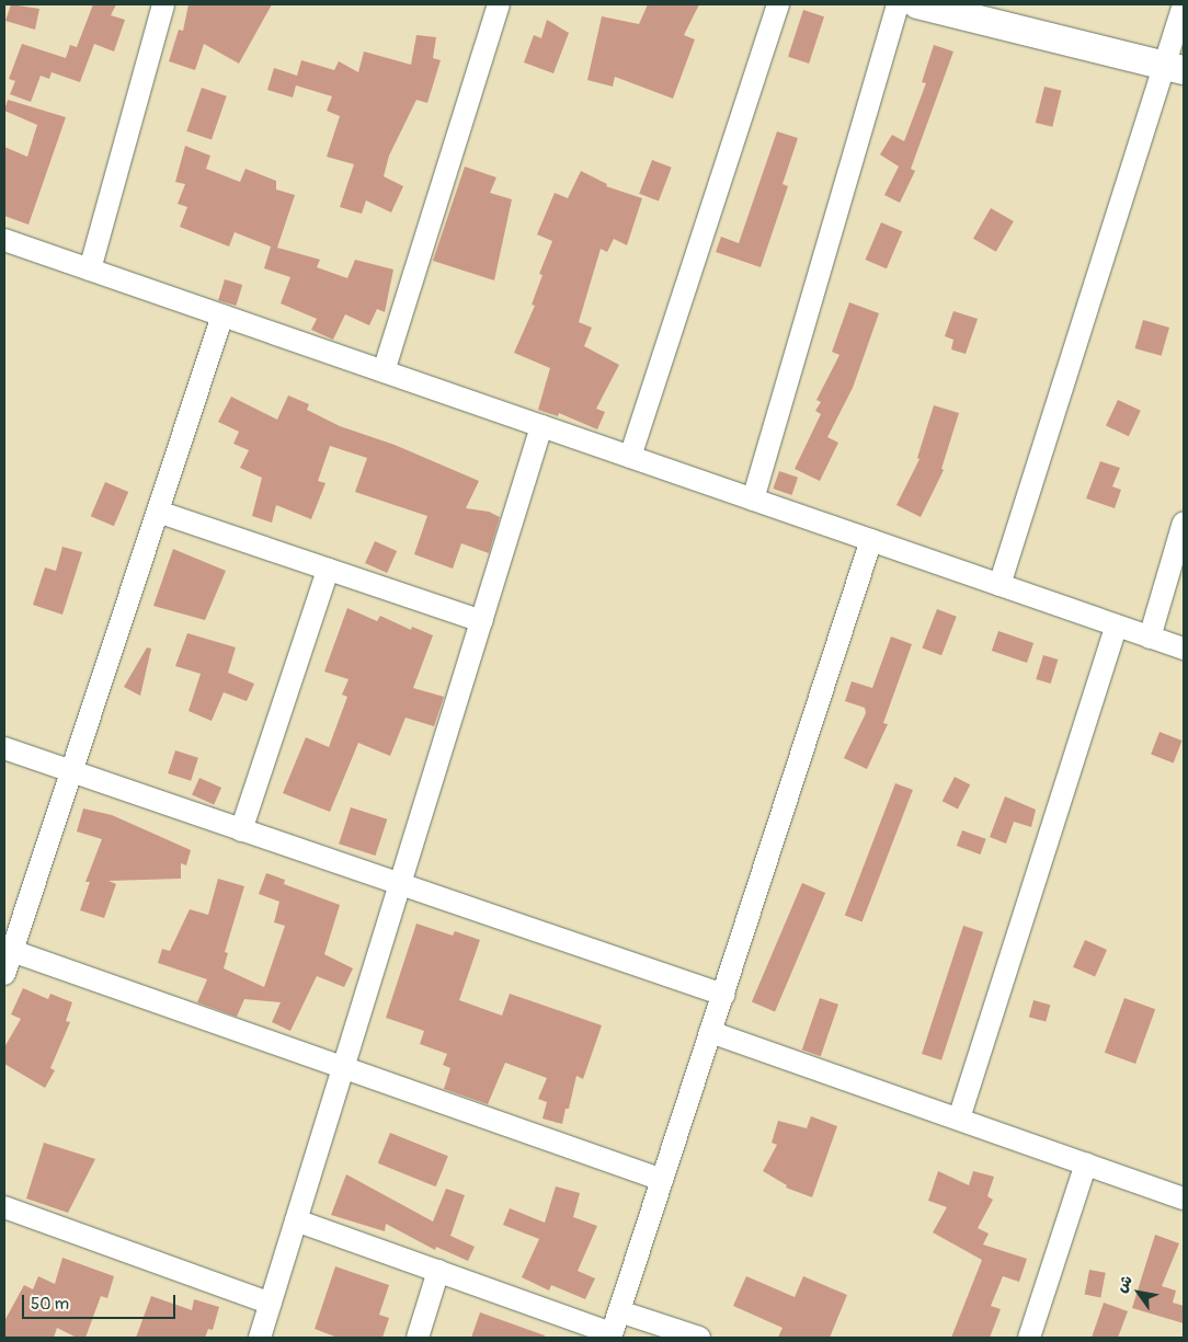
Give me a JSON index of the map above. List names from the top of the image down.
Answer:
{
  "scale_bar": "50 m",
  "north": "top left"
}
